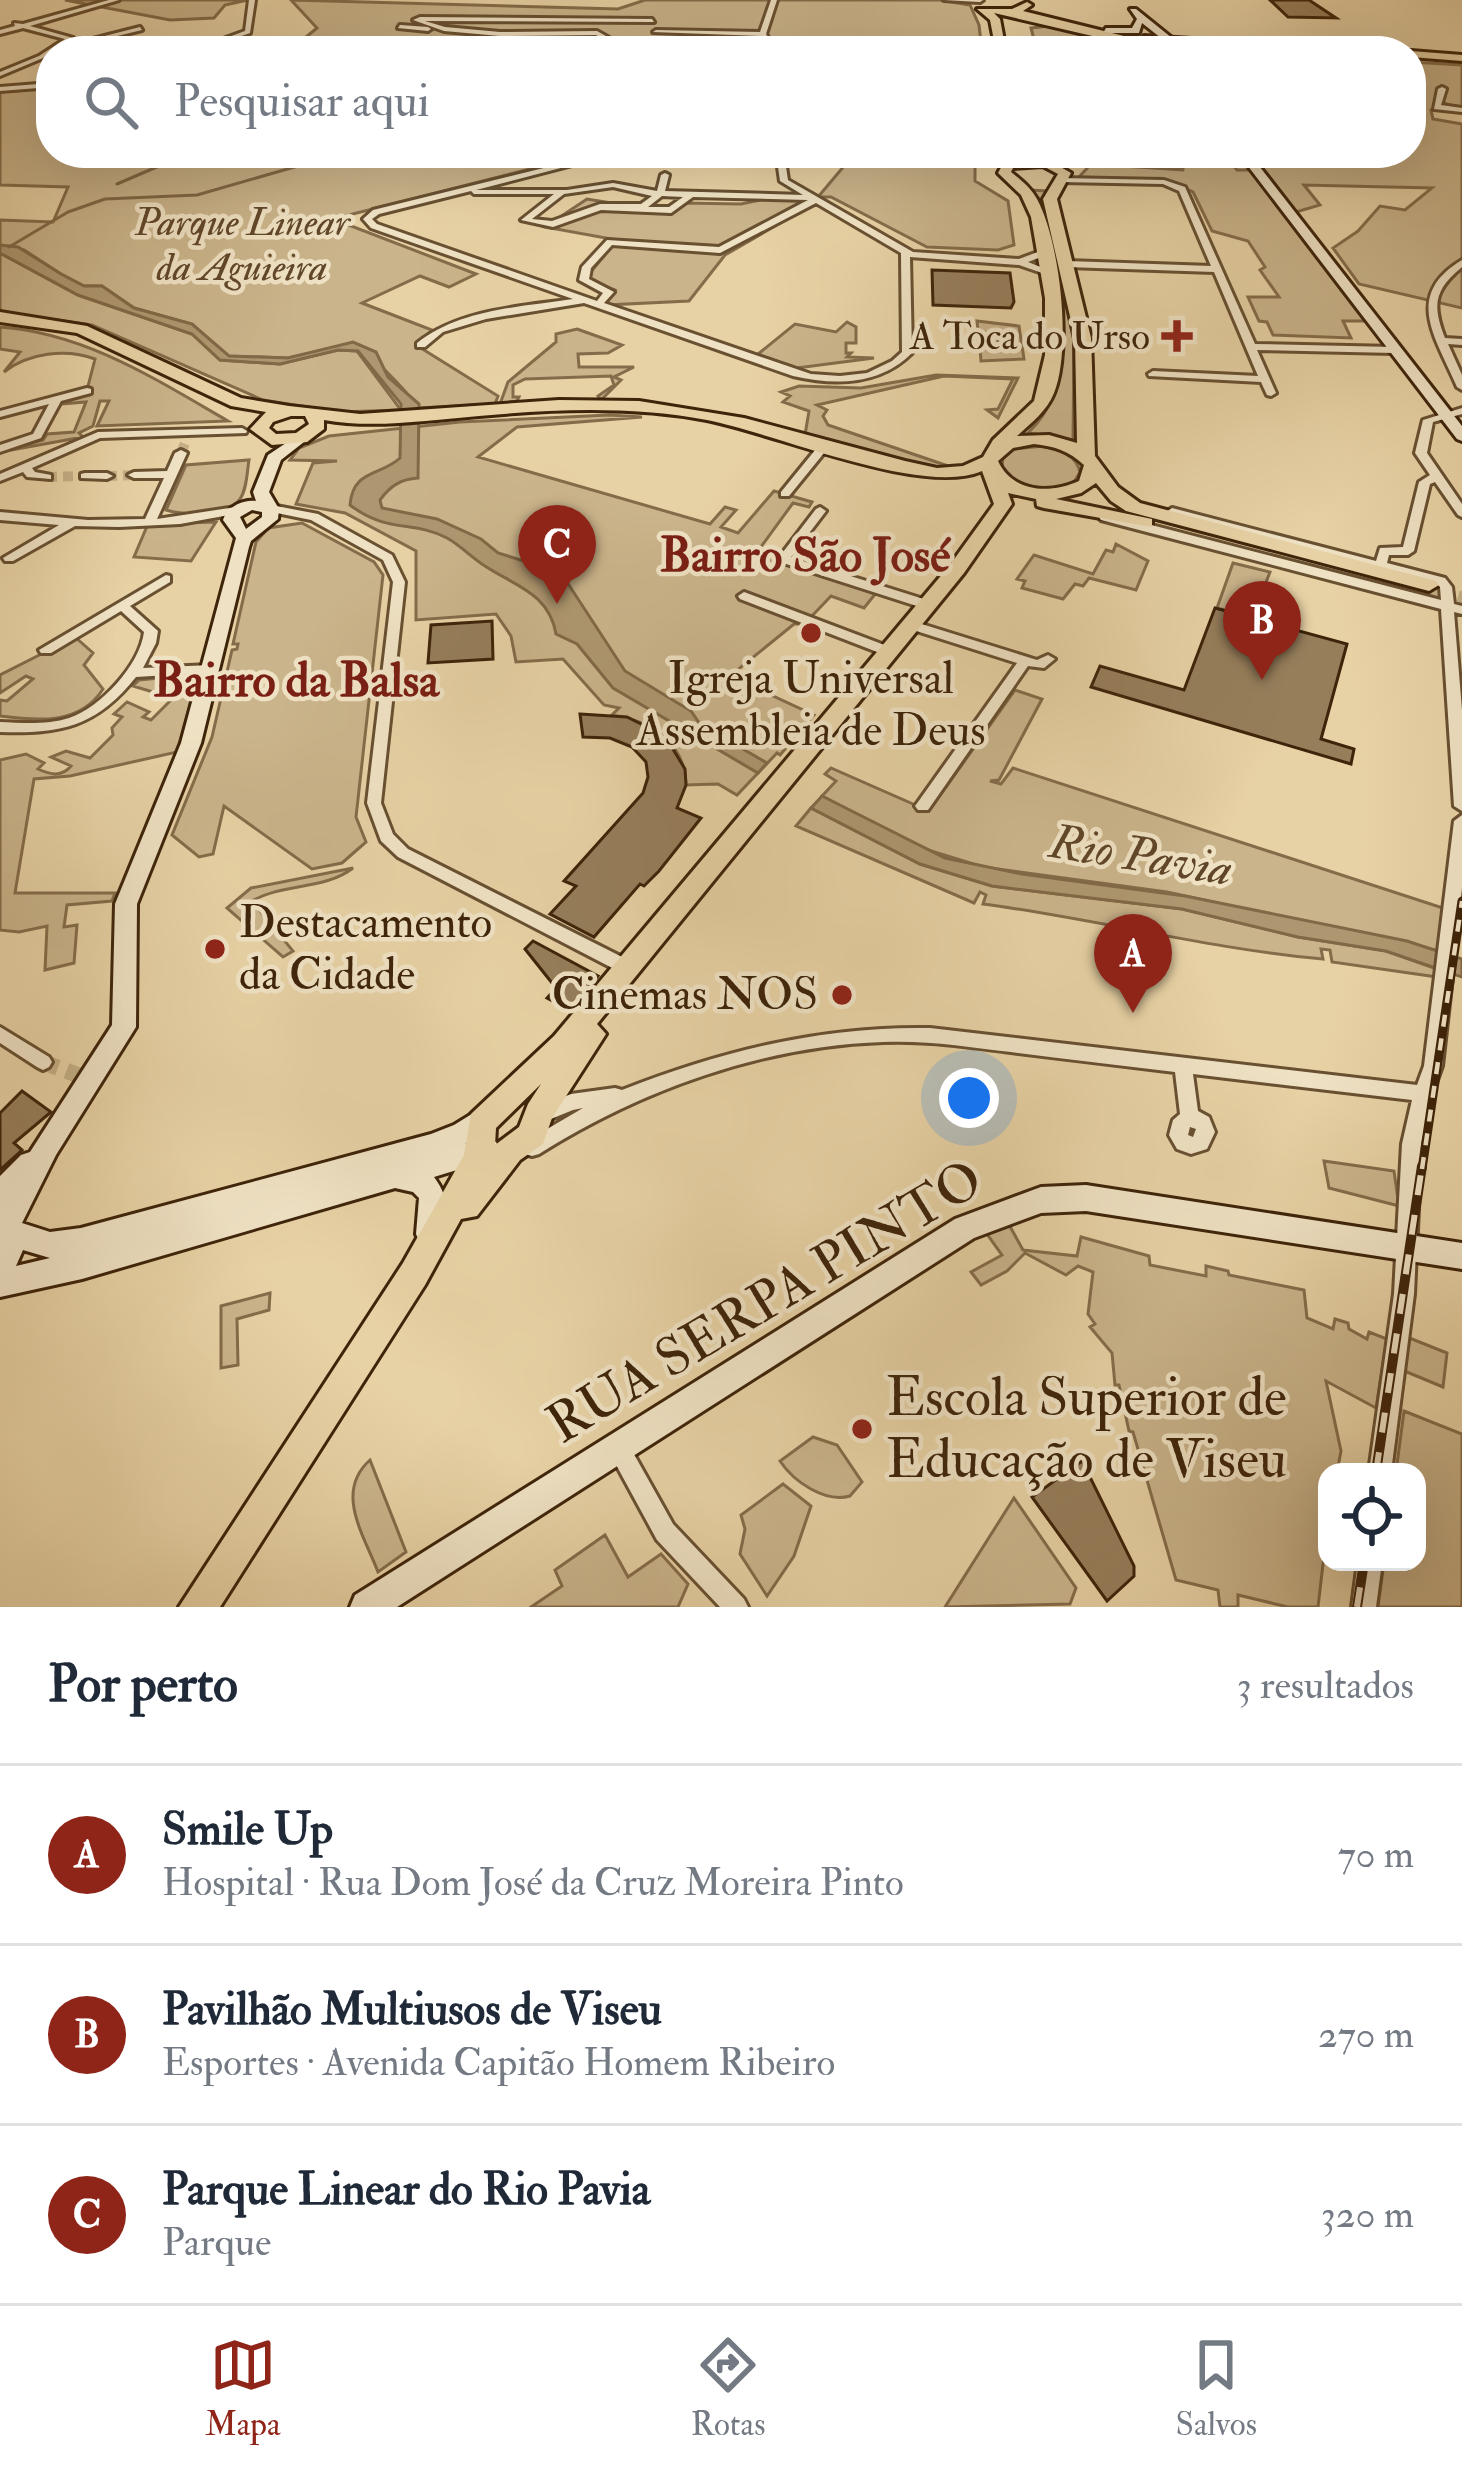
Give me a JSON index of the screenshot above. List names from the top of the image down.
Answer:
{
  "streets": {
    "street": ["RUA SERPA PINTO"]
  },
  "districts": ["Bairro São José", "Bairro da Balsa"],
  "water": ["Rio Pavia"],
  "parks": ["Parque Linear da Aguieira"],
  "places": {
    "health": ["A Toca do Urso"],
    "other": [
      "Igreja Universal Assembleia de Deus",
      "Destacamento da Cidade",
      "Cinemas NOS",
      "Escola Superior de Educação de Viseu"
    ]
  },
  "page": {
    "search": "Pesquisar aqui",
    "pins": ["C", "B", "A"],
    "heading": ["Por perto", "3 resultados"],
    "list": [
      {
        "mark": "A",
        "name": "Smile Up",
        "note": "Hospital · Rua Dom José da Cruz Moreira Pinto",
        "value": "70 m"
      },
      {
        "mark": "B",
        "name": "Pavilhão Multiusos de Viseu",
        "note": "Esportes · Avenida Capitão Homem Ribeiro",
        "value": "270 m"
      },
      {
        "mark": "C",
        "name": "Parque Linear do Rio Pavia",
        "note": "Parque",
        "value": "320 m"
      }
    ],
    "nav": ["Mapa", "Rotas", "Salvos"]
  }
}
